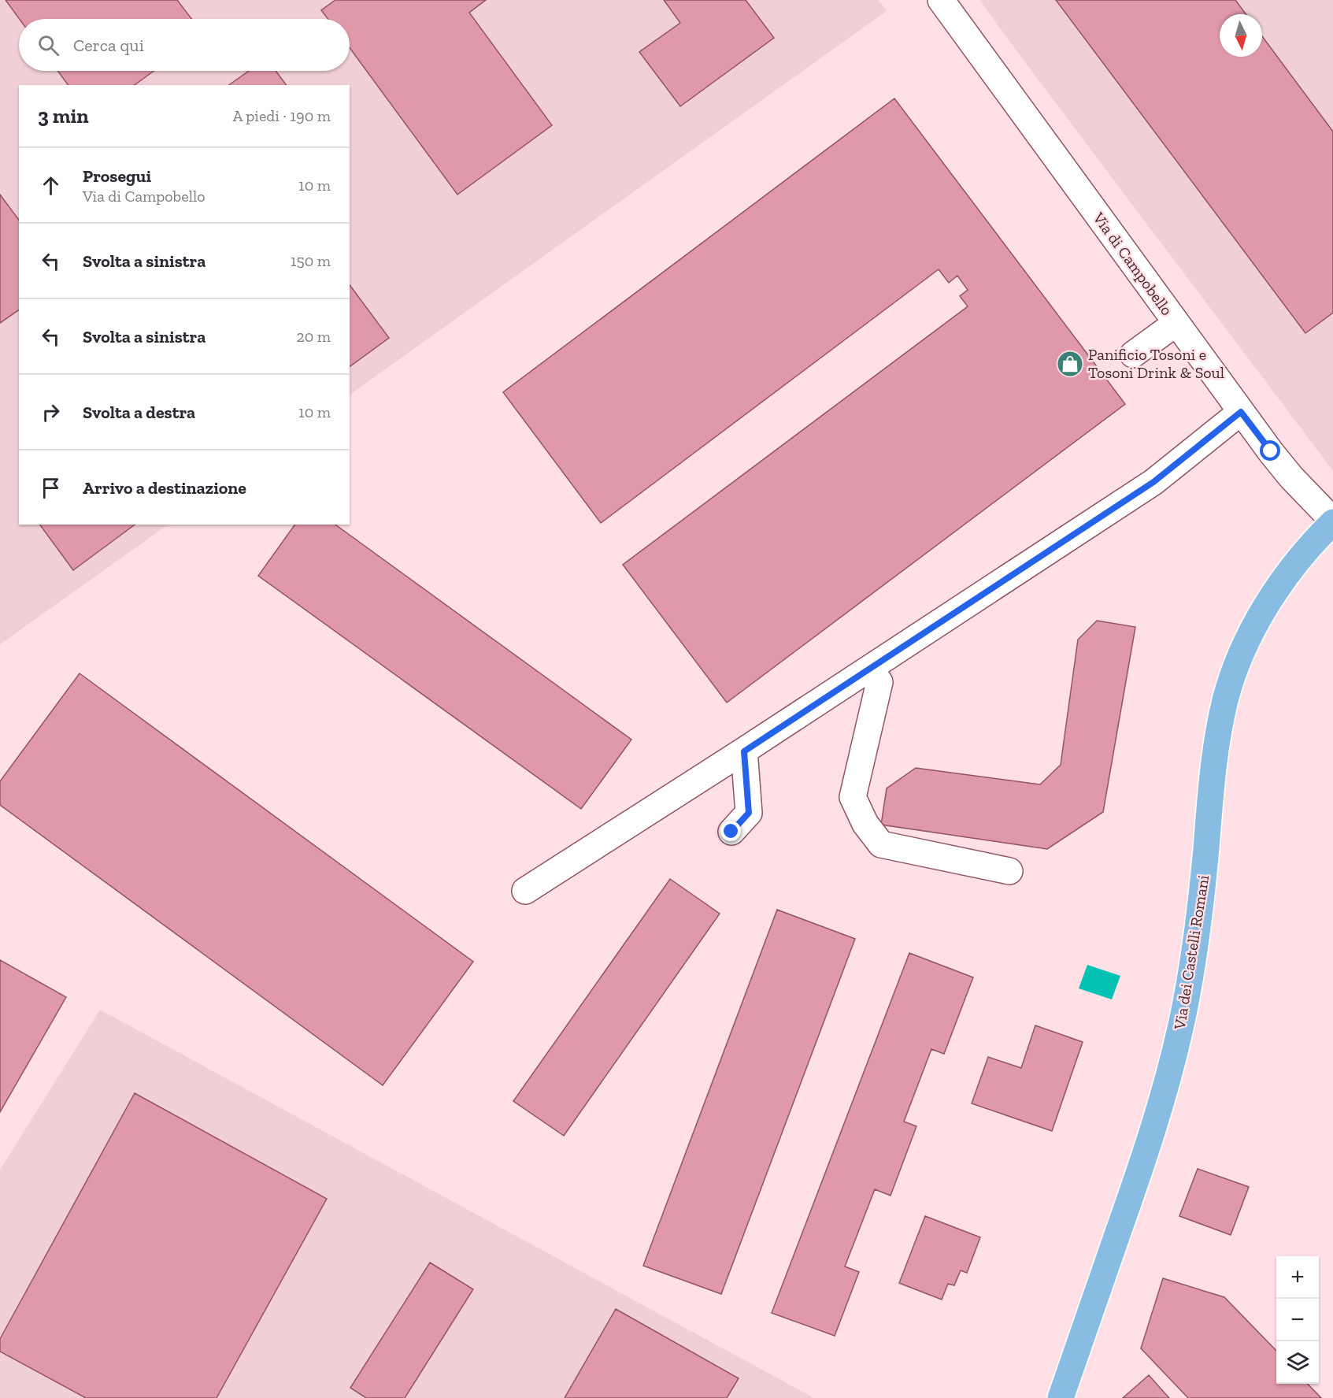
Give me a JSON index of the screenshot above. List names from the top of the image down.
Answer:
{
  "streets": {
    "main road": ["Via dei Castelli Romani"],
    "street": ["Via di Campobello"]
  },
  "crossings": [
    ["Via di Campobello", "Via dei Castelli Romani"]
  ],
  "places": {
    "shop": ["Panificio Tosoni e Tosoni Drink & Soul"]
  },
  "north": "bottom",
  "page": {
    "search": "Cerca qui",
    "heading": ["3 min", "A piedi · 190 m"],
    "list": [
      ["Prosegui", "Via di Campobello", "10 m"],
      ["Svolta a sinistra", "150 m"],
      ["Svolta a sinistra", "20 m"],
      ["Svolta a destra", "10 m"],
      "Arrivo a destinazione"
    ],
    "map_buttons": ["+", "−"]
  }
}
